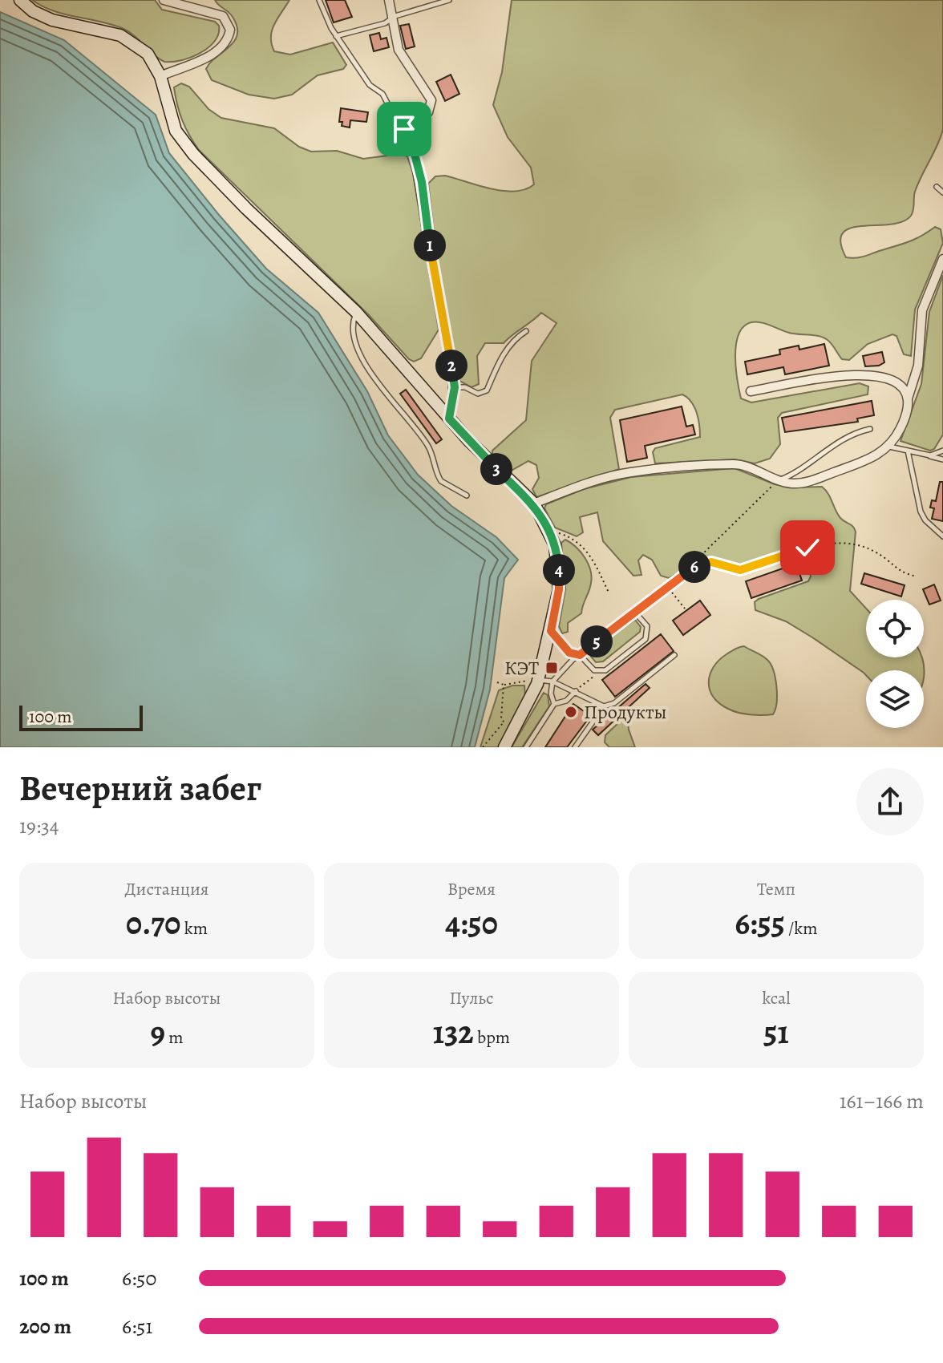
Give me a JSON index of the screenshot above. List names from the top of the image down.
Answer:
{
  "places": {
    "transit": ["КЭТ"],
    "other": ["Продукты"]
  },
  "scale_bar": "100 m",
  "page": {
    "pins": [
      "1",
      "2",
      "3",
      "6",
      "4",
      "5"
    ],
    "scale": "100 m",
    "heading": ["Вечерний забег", "19:34"],
    "stats": [
      ["Дистанция", "0.70 km"],
      ["Время", "4:50"],
      ["Темп", "6:55 /km"],
      ["Набор высоты", "9 m"],
      ["Пульс", "132 bpm"],
      ["kcal", "51"]
    ],
    "chart": ["Набор высоты", "161–166 m"],
    "list": [
      {
        "name": "100 m",
        "note": "6:50"
      },
      {
        "name": "200 m",
        "note": "6:51"
      }
    ]
  }
}
